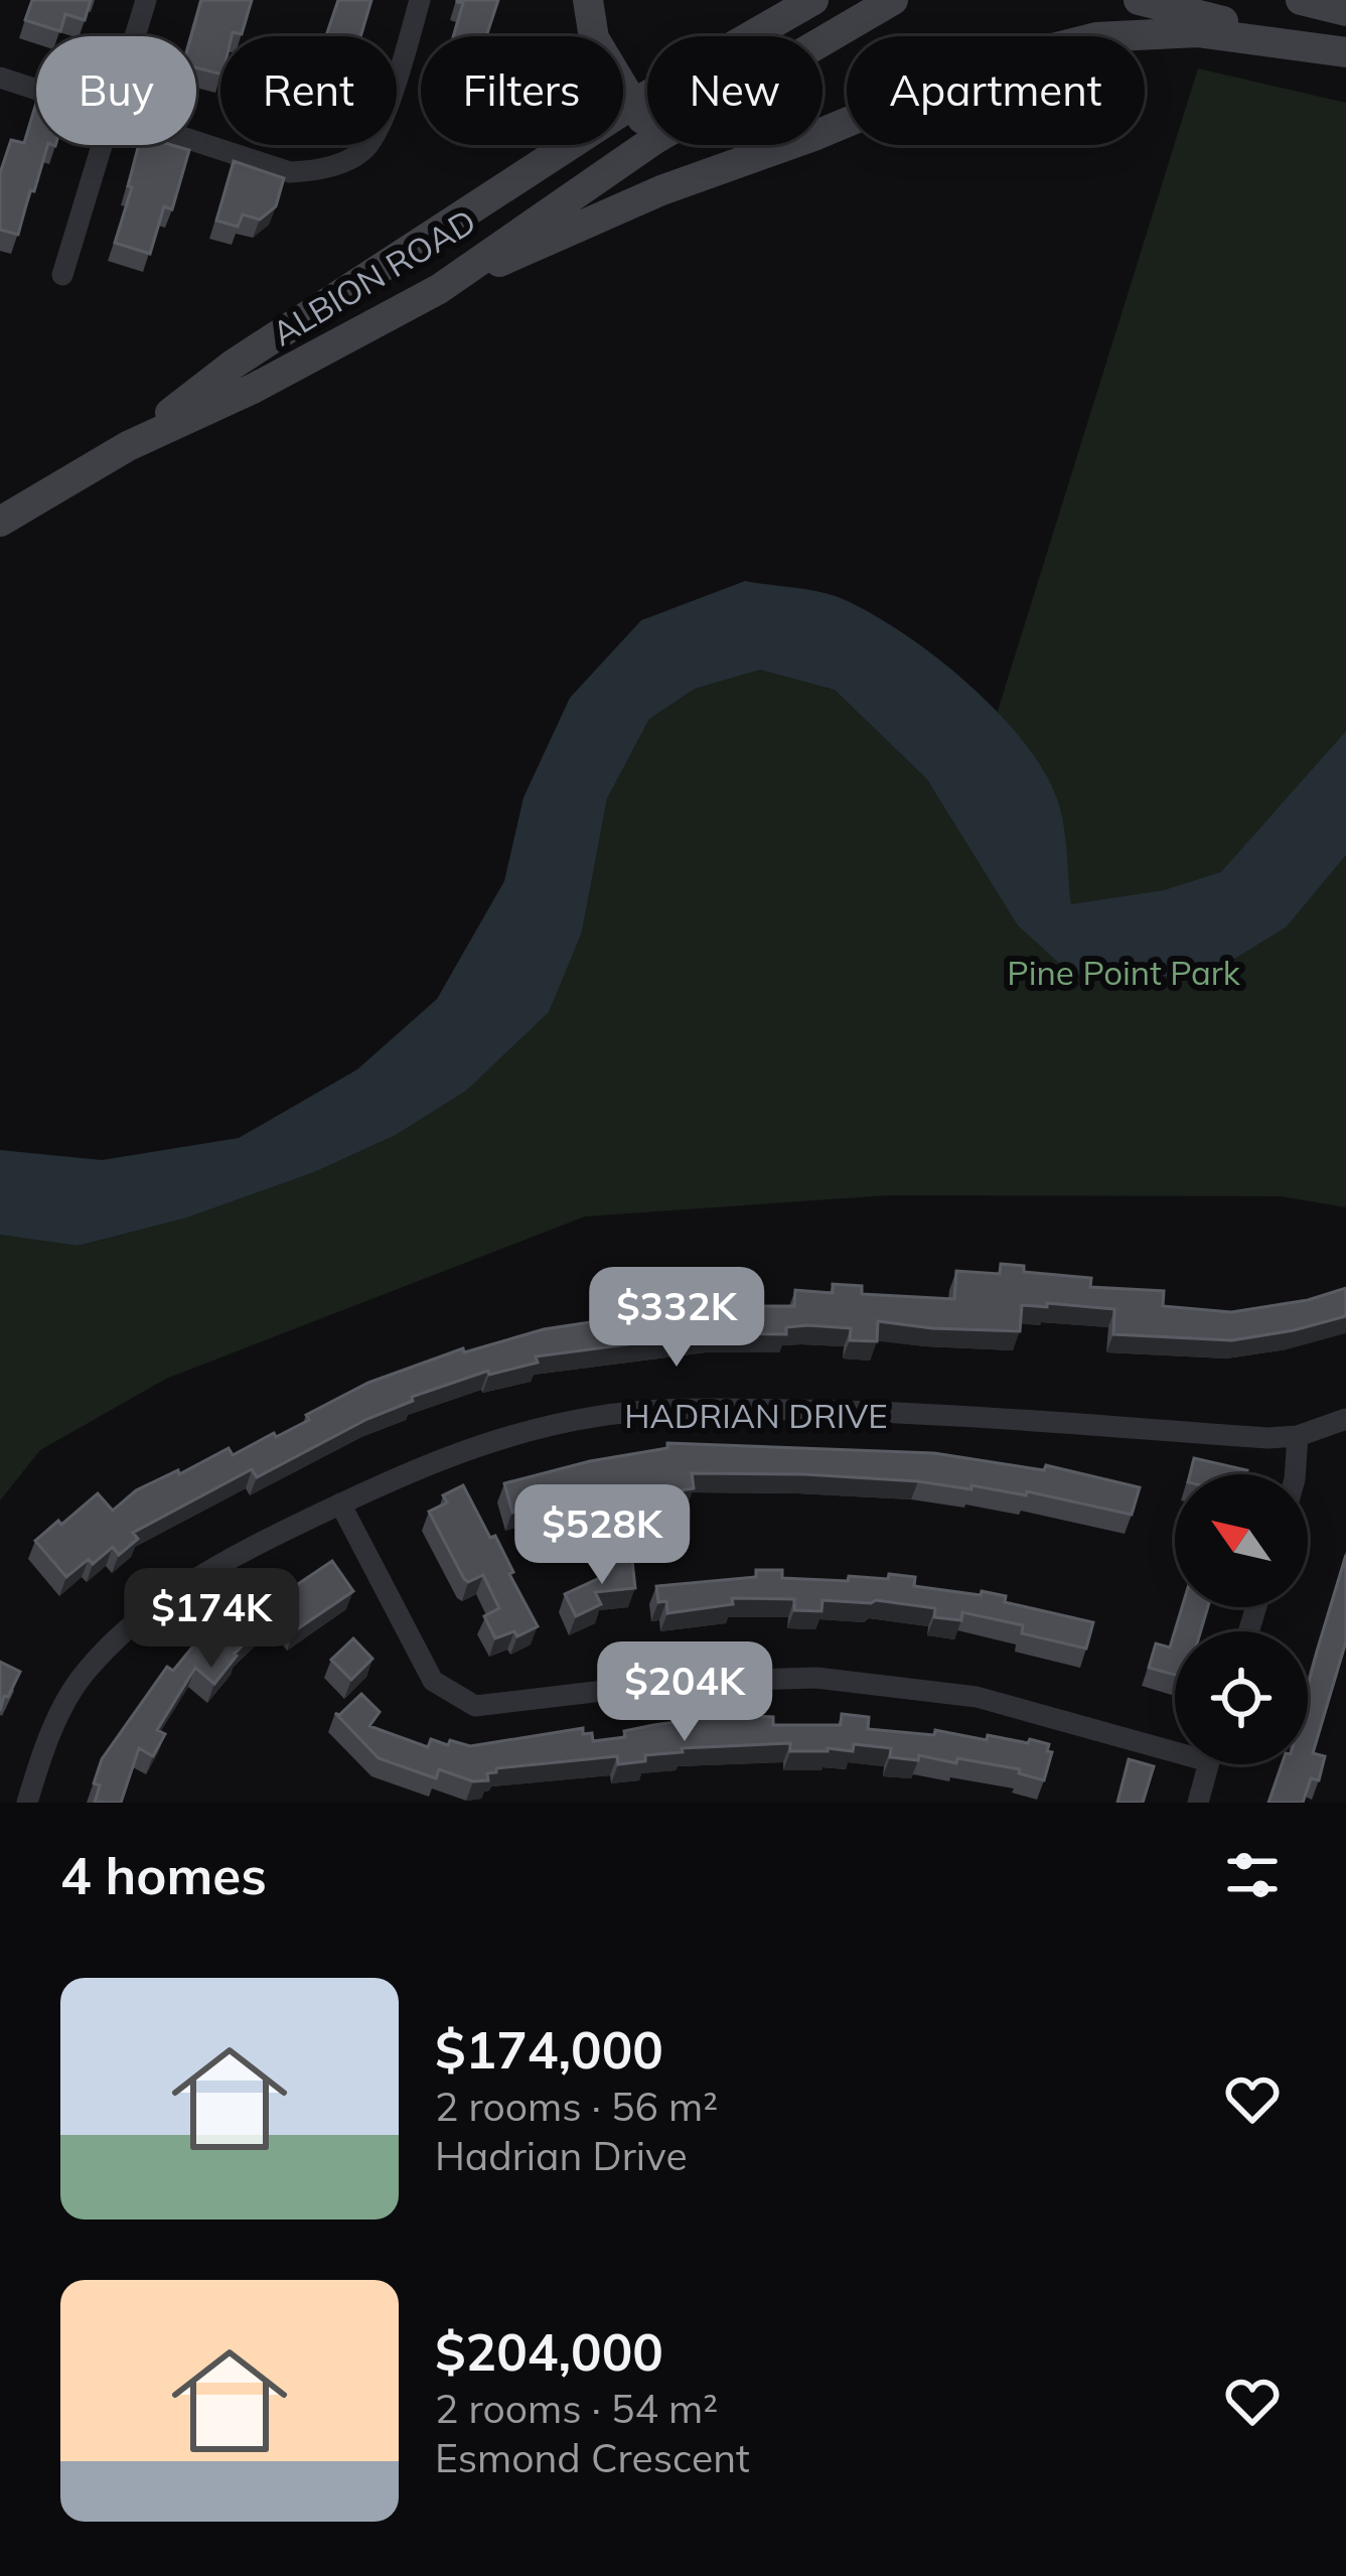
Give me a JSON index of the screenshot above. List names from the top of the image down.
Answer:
{
  "streets": {
    "main road": ["ALBION ROAD"],
    "street": ["HADRIAN DRIVE"]
  },
  "parks": ["Pine Point Park"],
  "north": "top left",
  "page": {
    "chip": [
      "Buy",
      "Rent",
      "Filters",
      "New",
      "Apartment"
    ],
    "price": [
      "$332K",
      "$528K",
      "$174K",
      "$204K"
    ],
    "heading": "4 homes",
    "list": [
      {
        "name": "$174,000",
        "note": "2 rooms · 56 m² · Hadrian Drive"
      },
      {
        "name": "$204,000",
        "note": "2 rooms · 54 m² · Esmond Crescent"
      }
    ]
  }
}
